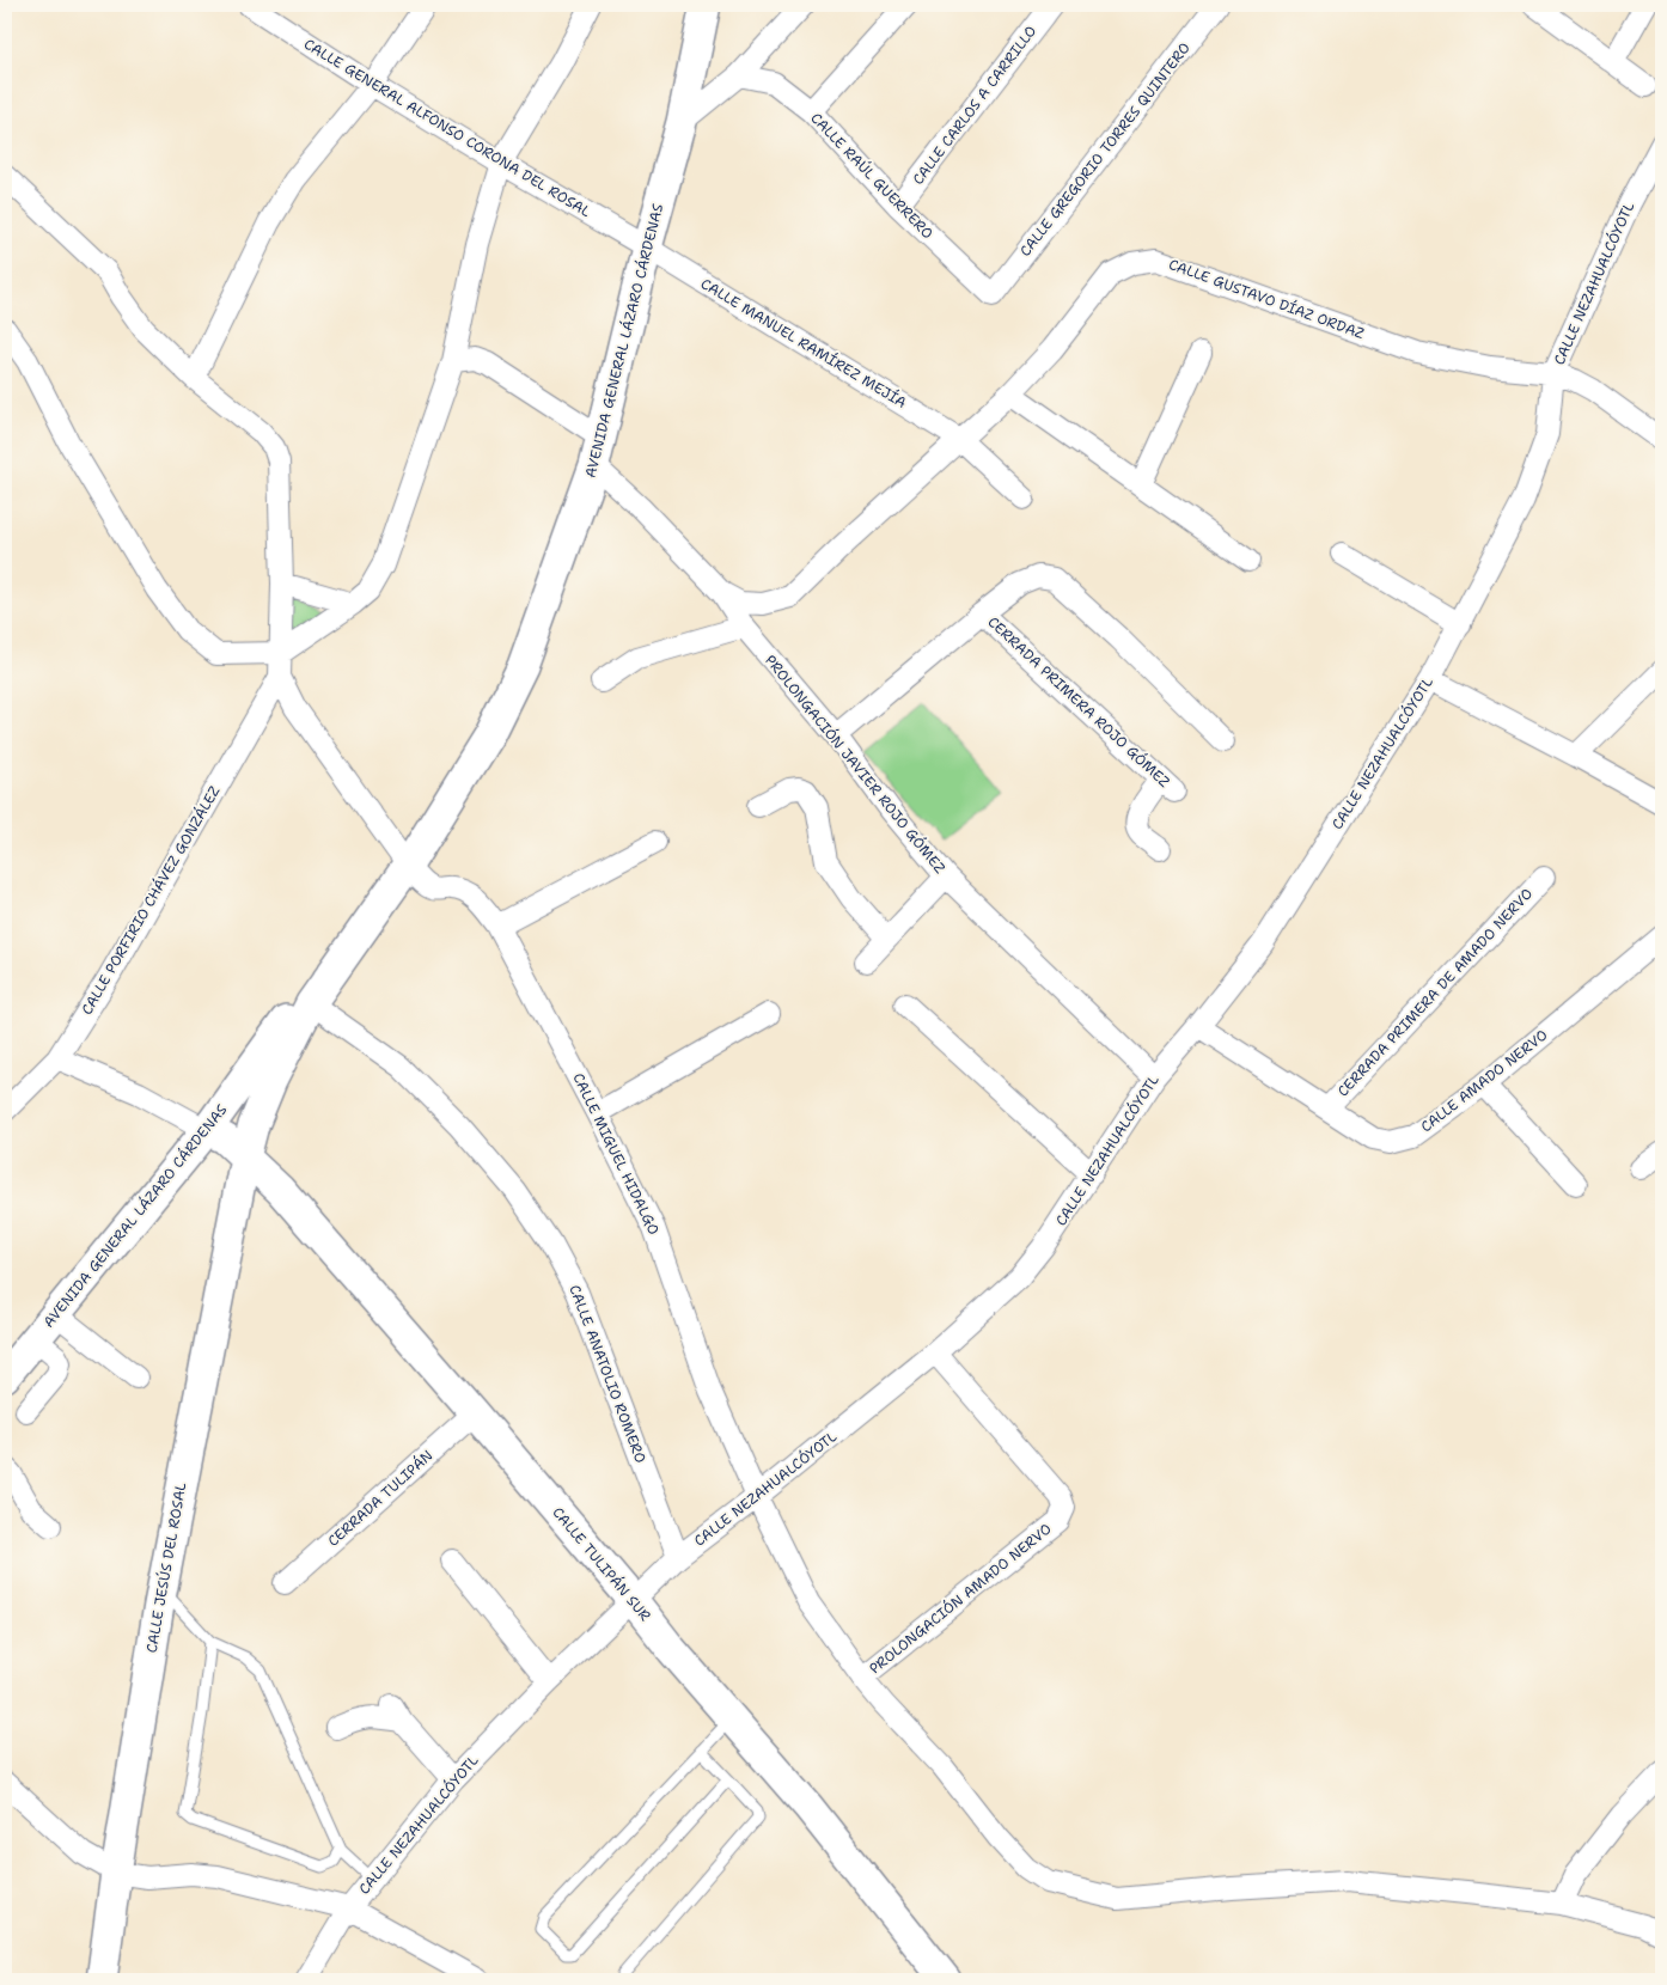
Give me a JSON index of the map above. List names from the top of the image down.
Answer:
{
  "streets": {
    "street": [
      "CALLE CARLOS A CARRILLO",
      "CALLE GENERAL ALFONSO CORONA DEL ROSAL",
      "CALLE GREGORIO TORRES QUINTERO",
      "CALLE RAÚL GUERRERO",
      "CALLE NEZAHUALCÓYOTL",
      "CALLE GUSTAVO DÍAZ ORDAZ",
      "AVENIDA GENERAL LÁZARO CÁRDENAS",
      "CALLE MANUEL RAMÍREZ MEJÍA",
      "CERRADA PRIMERA ROJO GÓMEZ",
      "PROLONGACIÓN JAVIER ROJO GÓMEZ",
      "CALLE PORFIRIO CHÁVEZ GONZÁLEZ",
      "CERRADA PRIMERA DE AMADO NERVO",
      "CALLE AMADO NERVO",
      "CALLE MIGUEL HIDALGO",
      "CALLE ANATOLIO ROMERO",
      "CERRADA TULIPÁN",
      "CALLE TULIPÁN SUR",
      "CALLE JESÚS DEL ROSAL",
      "PROLONGACIÓN AMADO NERVO"
    ]
  },
  "crossings": [
    ["CALLE CARLOS A CARRILLO", "CALLE RAÚL GUERRERO"],
    ["CALLE GENERAL ALFONSO CORONA DEL ROSAL", "AVENIDA GENERAL LÁZARO CÁRDENAS"],
    ["CALLE GENERAL ALFONSO CORONA DEL ROSAL", "CALLE MANUEL RAMÍREZ MEJÍA"],
    ["CALLE GREGORIO TORRES QUINTERO", "CALLE RAÚL GUERRERO"],
    ["CALLE NEZAHUALCÓYOTL", "CALLE GUSTAVO DÍAZ ORDAZ"],
    ["CALLE NEZAHUALCÓYOTL", "PROLONGACIÓN JAVIER ROJO GÓMEZ"],
    ["CALLE NEZAHUALCÓYOTL", "CALLE AMADO NERVO"],
    ["CALLE NEZAHUALCÓYOTL", "CALLE MIGUEL HIDALGO"],
    ["CALLE NEZAHUALCÓYOTL", "CALLE ANATOLIO ROMERO"],
    ["CALLE NEZAHUALCÓYOTL", "CALLE TULIPÁN SUR"],
    ["CALLE NEZAHUALCÓYOTL", "PROLONGACIÓN AMADO NERVO"],
    ["CALLE GUSTAVO DÍAZ ORDAZ", "CALLE MANUEL RAMÍREZ MEJÍA"],
    ["CALLE GUSTAVO DÍAZ ORDAZ", "PROLONGACIÓN JAVIER ROJO GÓMEZ"],
    ["AVENIDA GENERAL LÁZARO CÁRDENAS", "CALLE MANUEL RAMÍREZ MEJÍA"],
    ["AVENIDA GENERAL LÁZARO CÁRDENAS", "PROLONGACIÓN JAVIER ROJO GÓMEZ"],
    ["AVENIDA GENERAL LÁZARO CÁRDENAS", "CALLE MIGUEL HIDALGO"],
    ["AVENIDA GENERAL LÁZARO CÁRDENAS", "CALLE ANATOLIO ROMERO"],
    ["AVENIDA GENERAL LÁZARO CÁRDENAS", "CALLE TULIPÁN SUR"],
    ["AVENIDA GENERAL LÁZARO CÁRDENAS", "CALLE JESÚS DEL ROSAL"],
    ["CALLE PORFIRIO CHÁVEZ GONZÁLEZ", "CALLE MIGUEL HIDALGO"],
    ["CERRADA PRIMERA DE AMADO NERVO", "CALLE AMADO NERVO"],
    ["CALLE MIGUEL HIDALGO", "PROLONGACIÓN AMADO NERVO"],
    ["CERRADA TULIPÁN", "CALLE TULIPÁN SUR"],
    ["CALLE TULIPÁN SUR", "CALLE JESÚS DEL ROSAL"]
  ]
}
